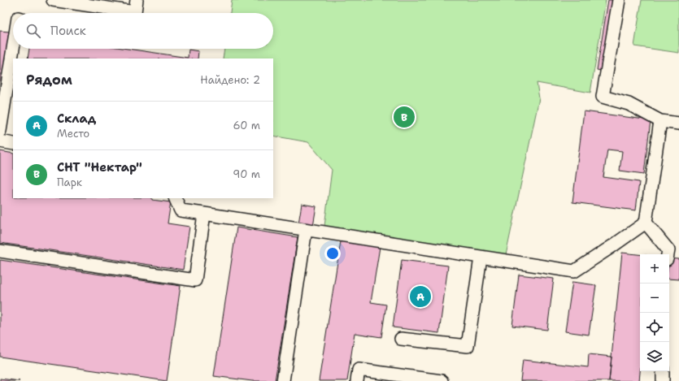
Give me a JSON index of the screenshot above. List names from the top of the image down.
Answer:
{
  "page": {
    "search": "Поиск",
    "heading": ["Рядом", "Найдено: 2"],
    "list": [
      {
        "mark": "A",
        "name": "Склад",
        "note": "Место",
        "value": "60 m"
      },
      {
        "mark": "B",
        "name": "СНТ \"Нектар\"",
        "note": "Парк",
        "value": "90 m"
      }
    ],
    "pins": ["B", "A"],
    "map_buttons": ["+", "−"]
  }
}
